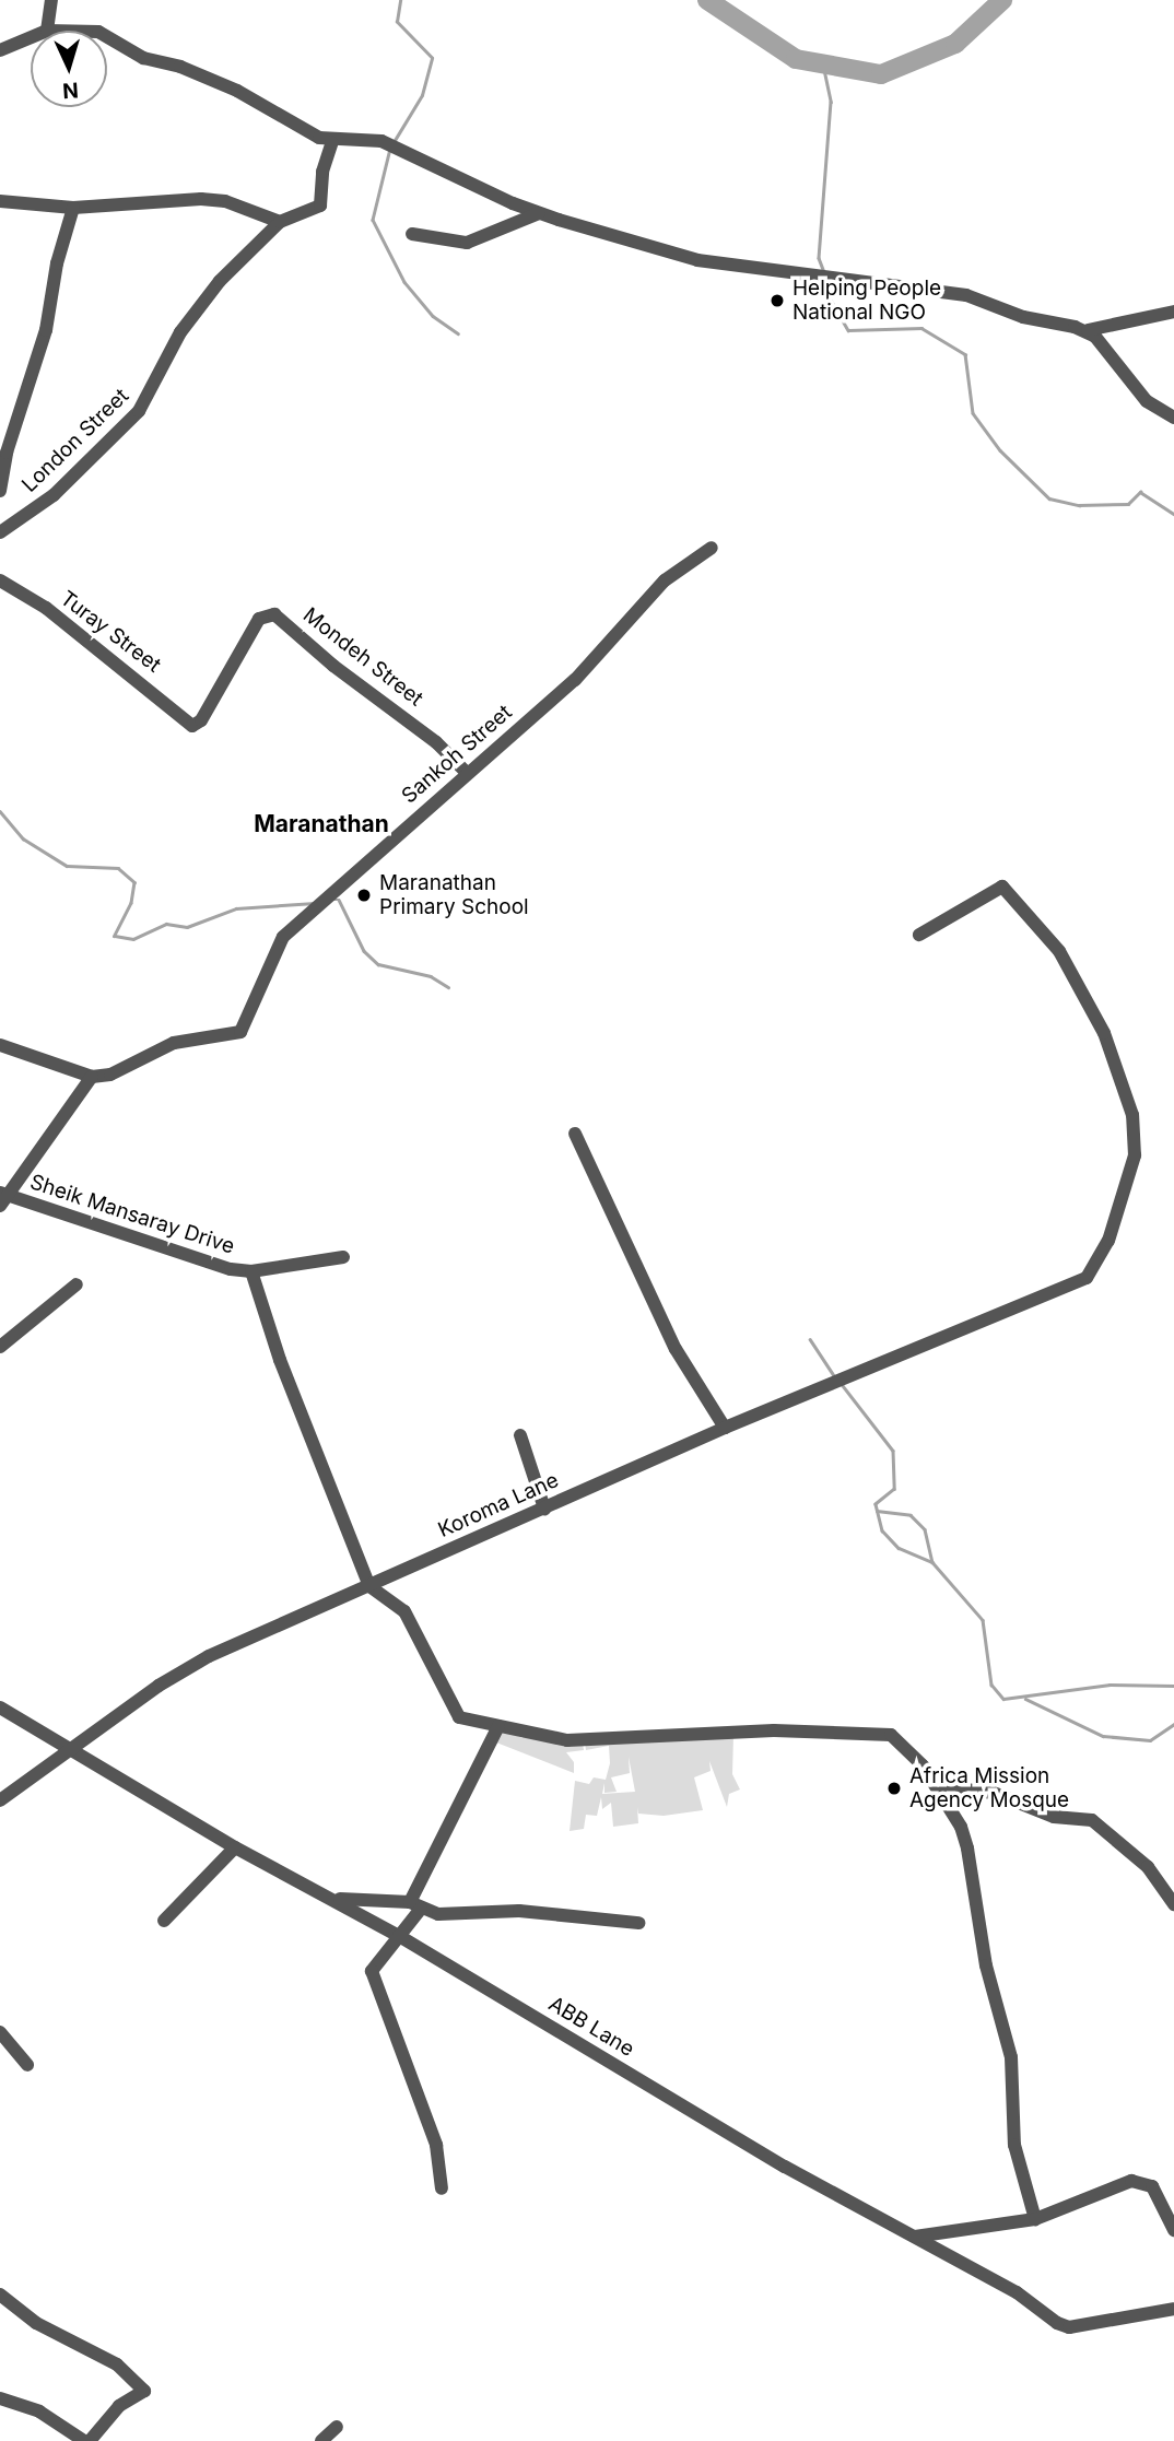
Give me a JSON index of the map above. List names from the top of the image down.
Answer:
{
  "streets": {
    "street": [
      "London Street",
      "Turay Street",
      "Mondeh Street",
      "Sankoh Street",
      "Sheik Mansaray Drive",
      "Koroma Lane",
      "ABB Lane"
    ]
  },
  "crossings": [
    ["Turay Street", "Mondeh Street"],
    ["Mondeh Street", "Sankoh Street"],
    ["Koroma Lane", "ABB Lane"]
  ],
  "districts": ["Maranathan"],
  "places": ["Helping People National NGO", "Maranathan Primary School", "Africa Mission Agency Mosque"],
  "north": "bottom"
}
